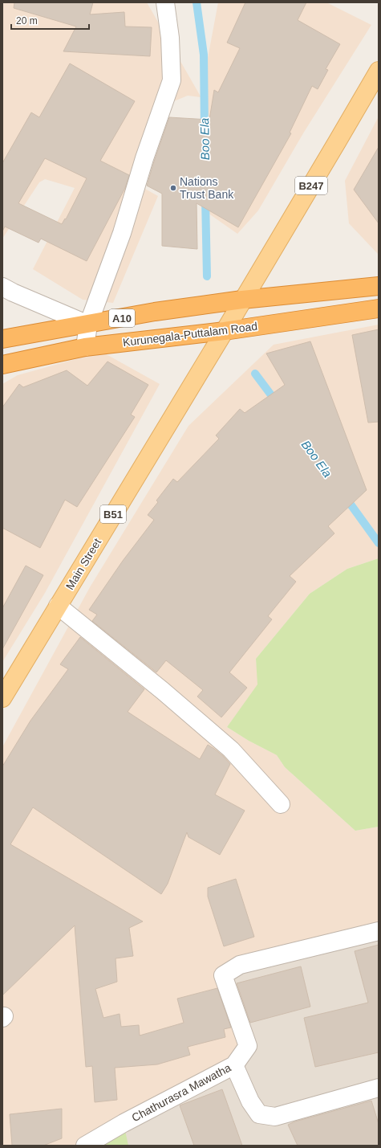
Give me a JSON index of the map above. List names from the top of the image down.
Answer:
{
  "streets": {
    "highway": ["A10", "Kurunegala-Puttalam Road"],
    "main road": ["B247", "B51", "Main Street"],
    "street": ["Chathurasra Mawatha"]
  },
  "crossings": [
    ["B247", "A10"],
    ["B247", "Main Street"],
    ["A10", "Main Street"],
    ["Kurunegala-Puttalam Road", "Main Street"]
  ],
  "water": ["Boo Ela"],
  "places": ["Nations Trust Bank"],
  "scale_bar": "20 m"
}
